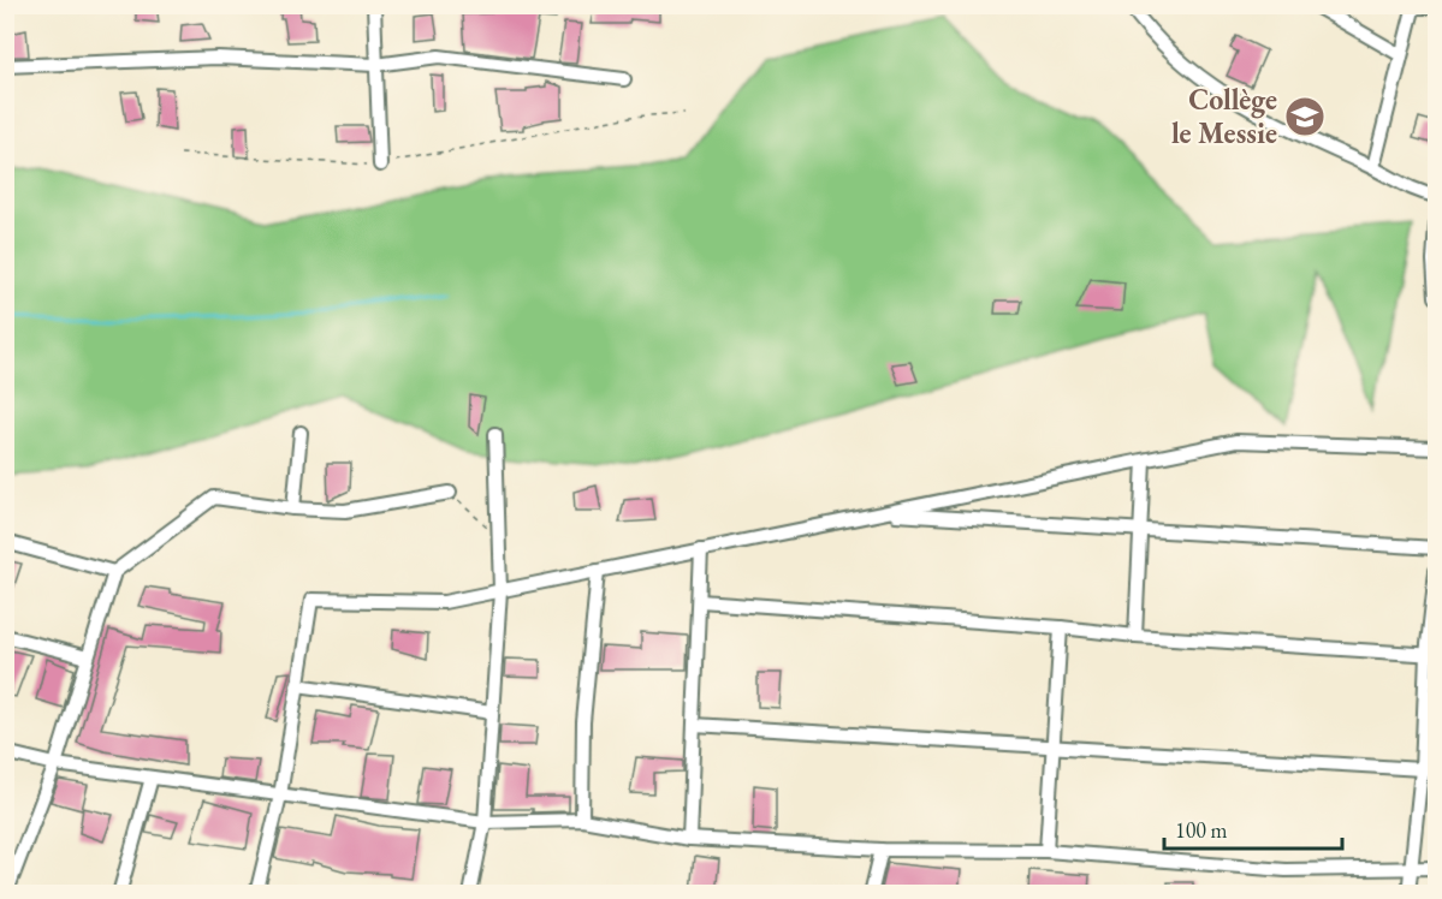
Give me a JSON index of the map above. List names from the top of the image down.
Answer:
{
  "places": {
    "school or university": ["Collège le Messie"]
  },
  "scale_bar": "100 m"
}
